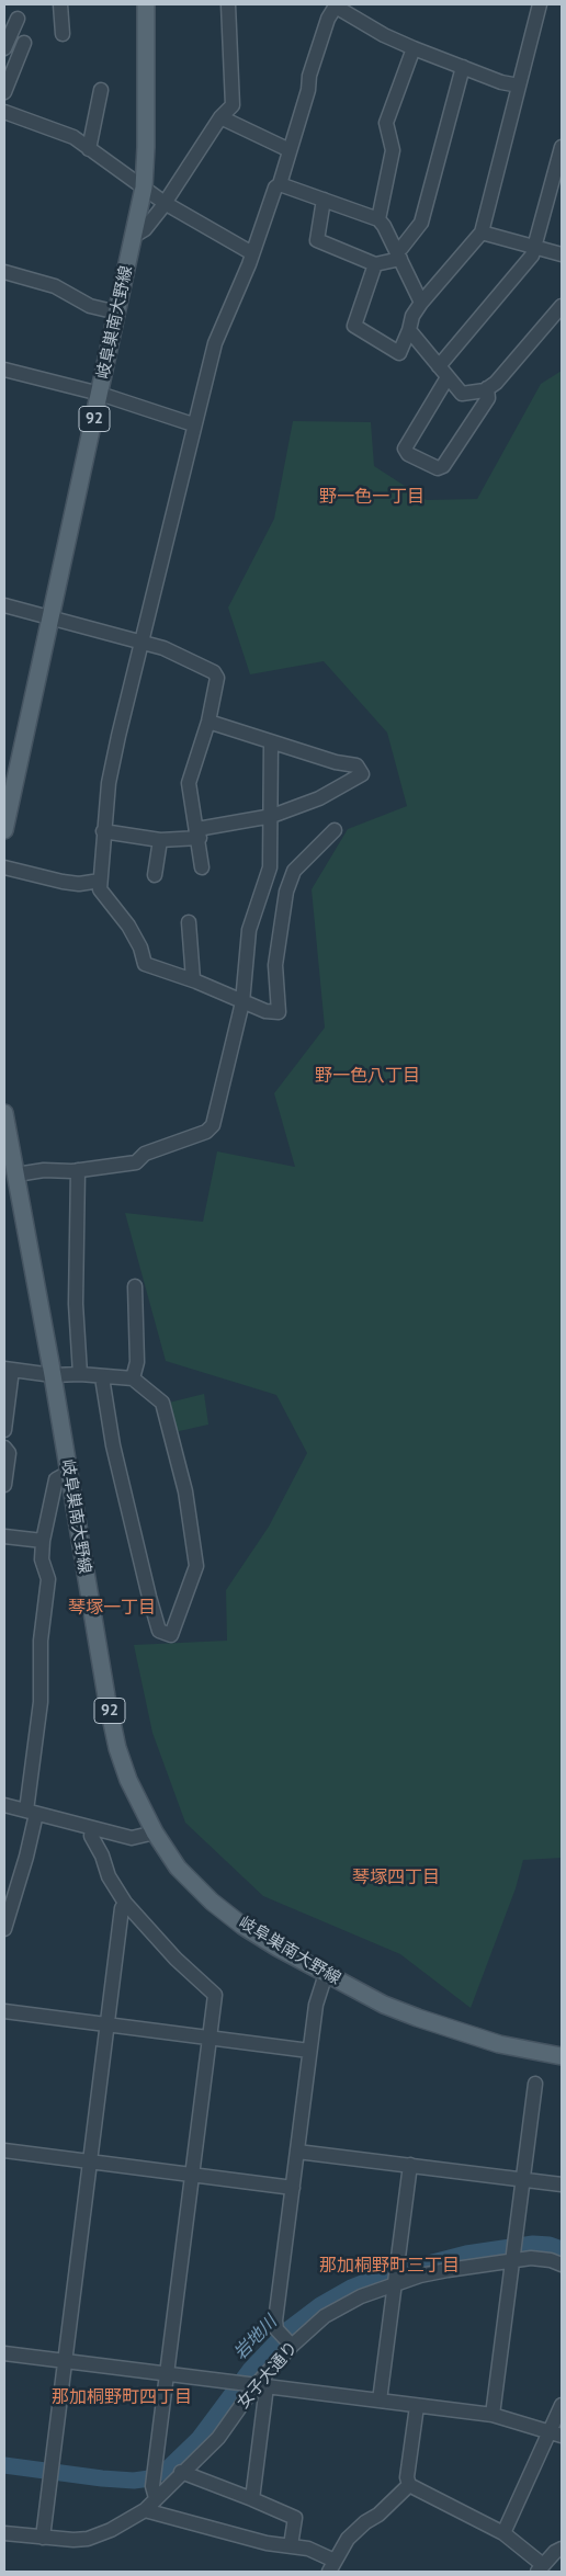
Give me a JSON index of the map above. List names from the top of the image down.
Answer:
{
  "streets": {
    "main road": ["岐阜巣南大野線", "92"],
    "street": ["女子大通り"]
  },
  "districts": [
    "野一色一丁目",
    "野一色八丁目",
    "琴塚一丁目",
    "琴塚四丁目",
    "那加桐野町三丁目",
    "那加桐野町四丁目"
  ],
  "water": ["岩地川"]
}
